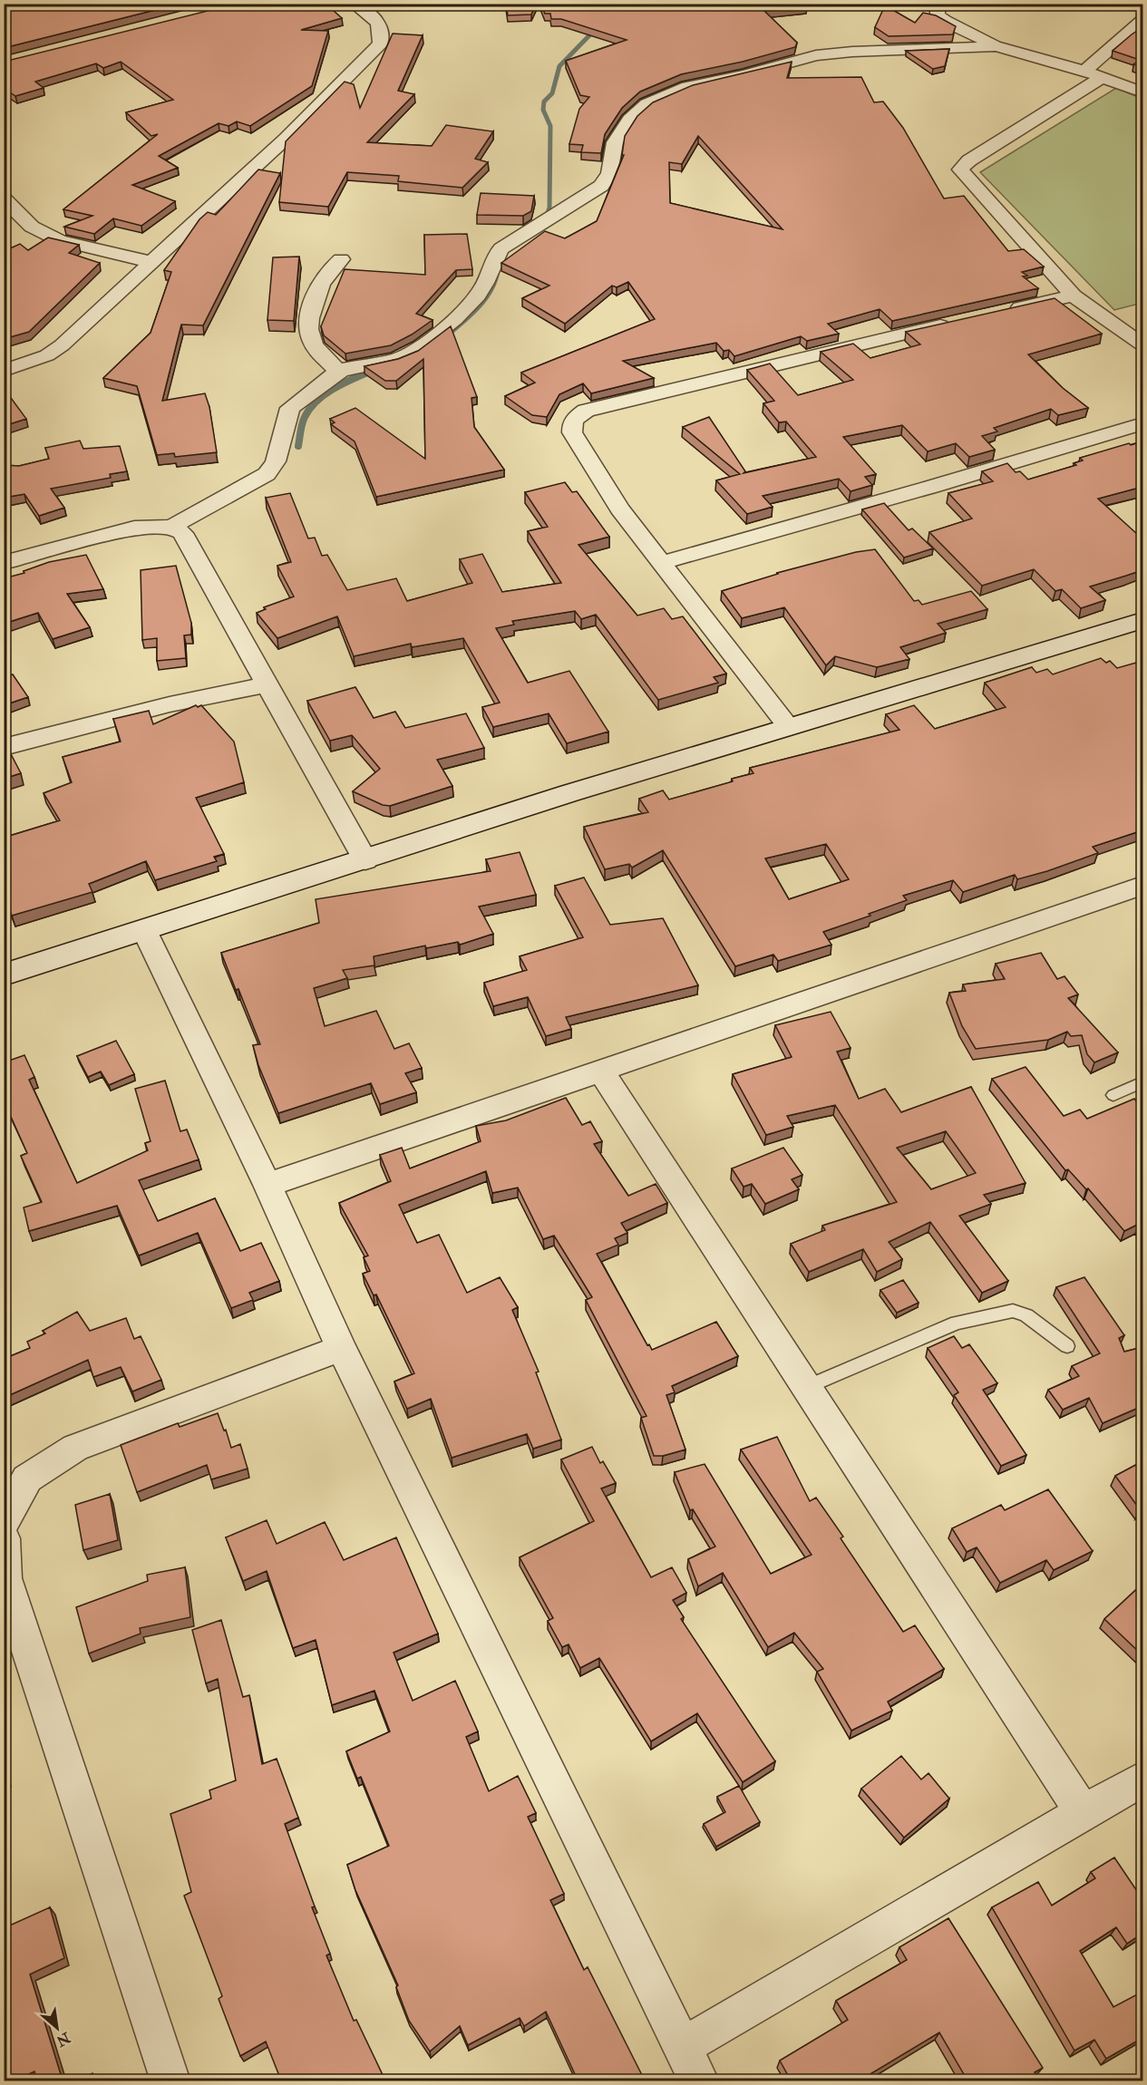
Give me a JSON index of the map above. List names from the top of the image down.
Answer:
{
  "north": "bottom right"
}
